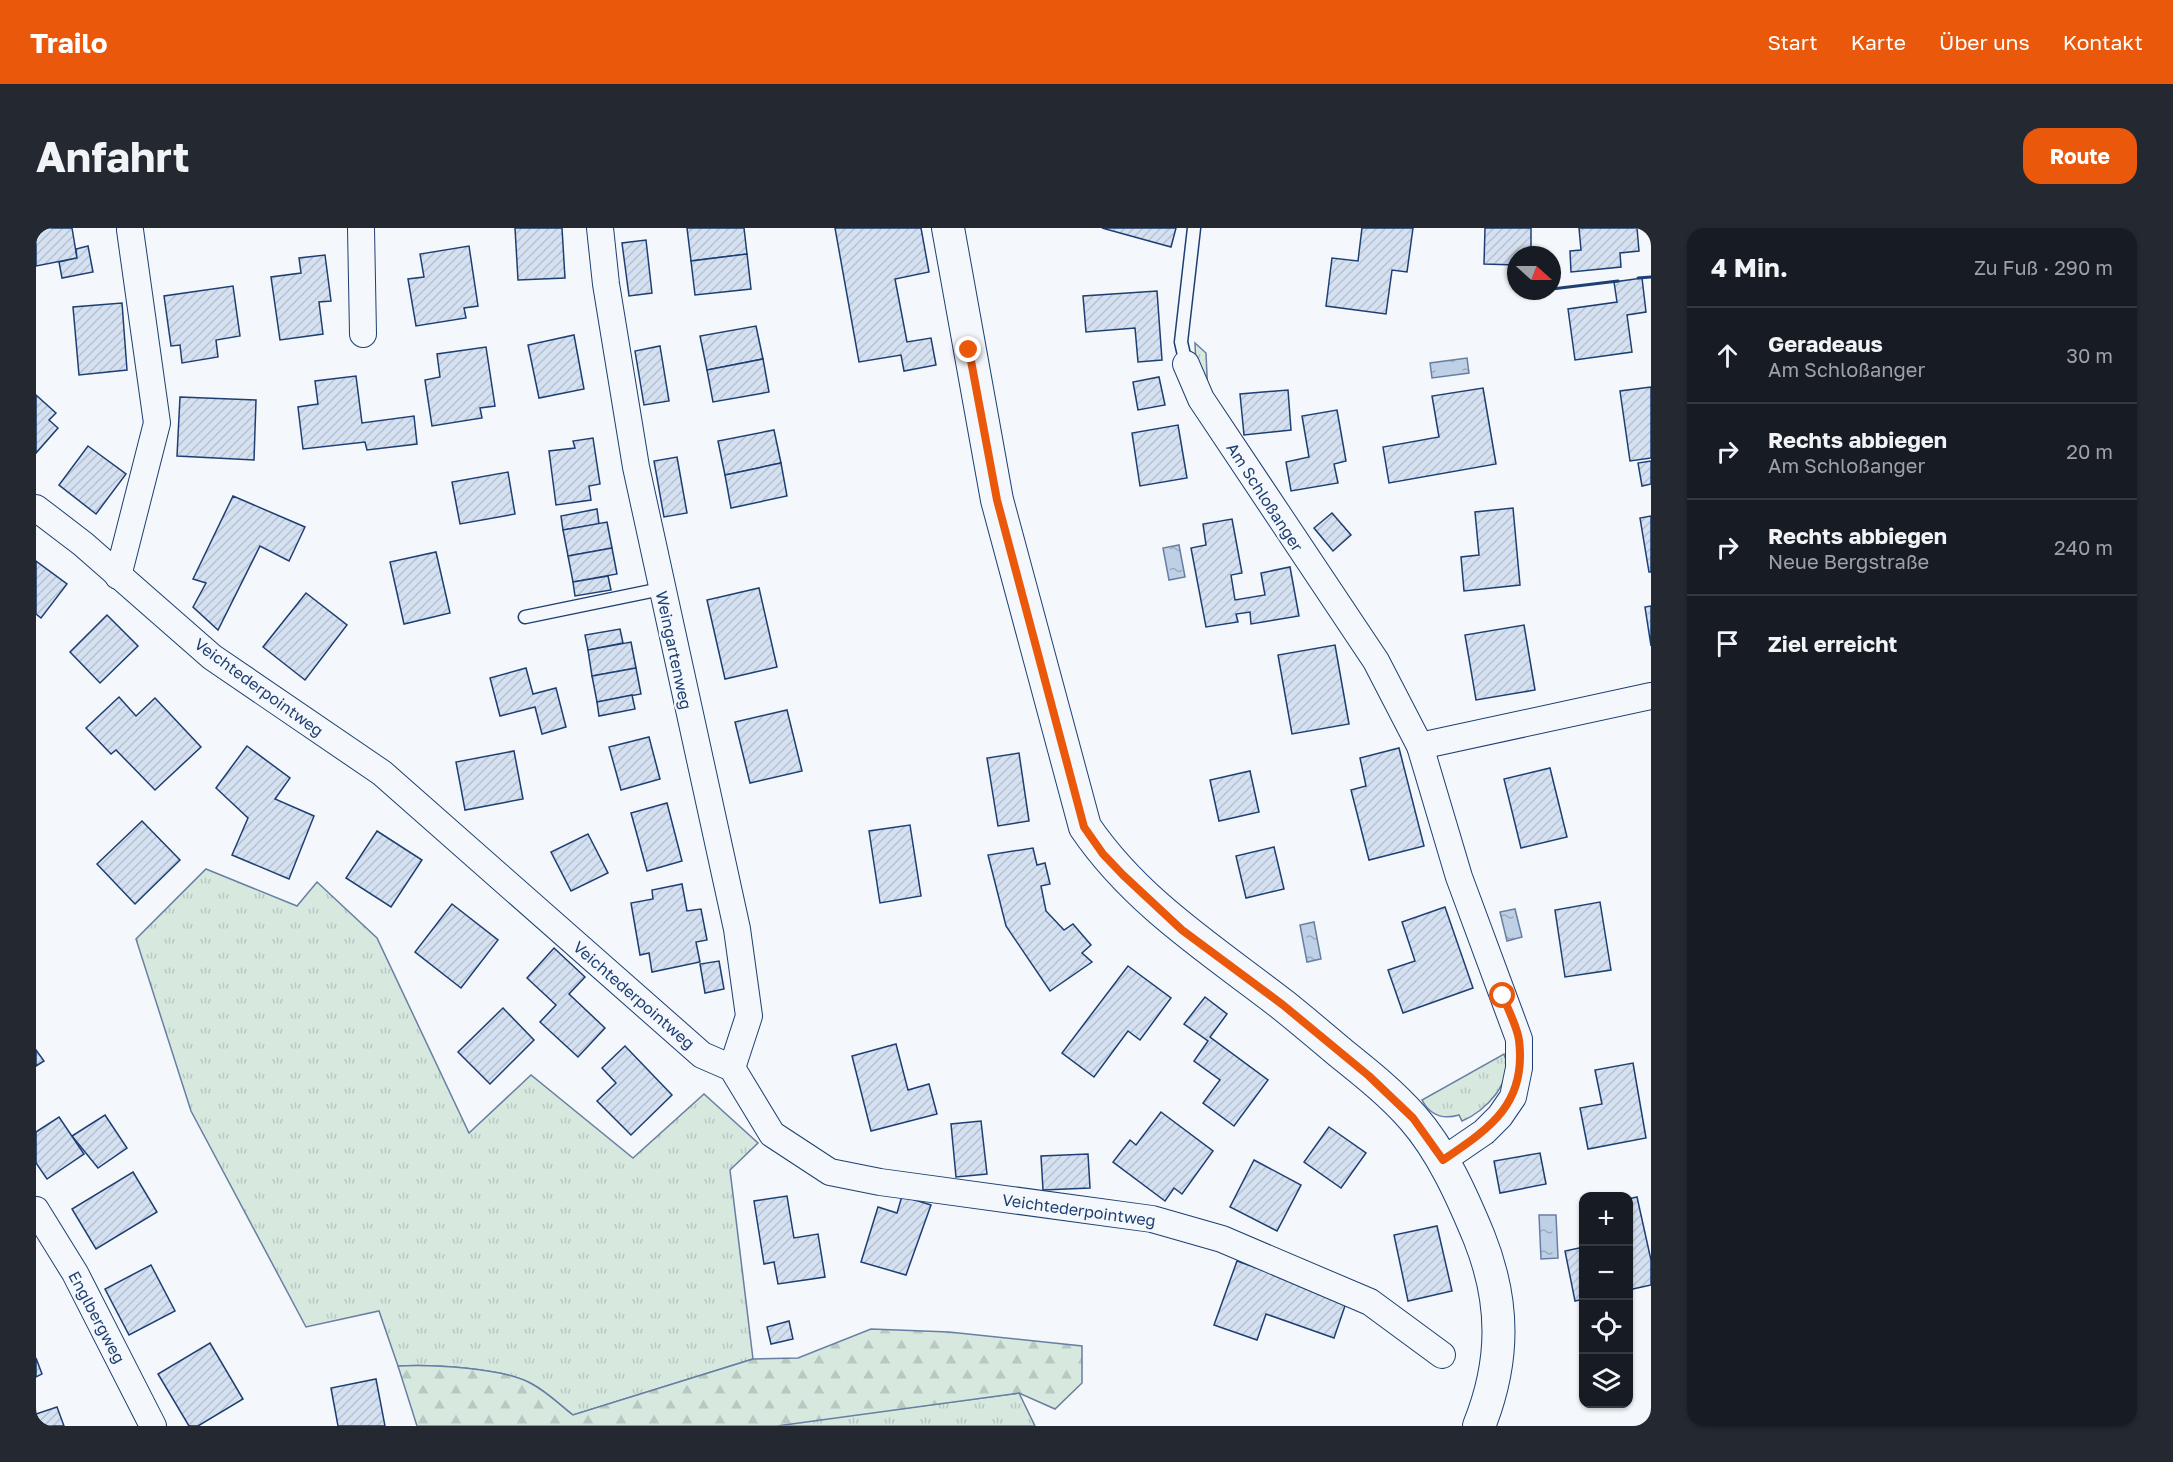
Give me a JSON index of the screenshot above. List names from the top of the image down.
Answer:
{
  "streets": {
    "street": [
      "Am Schloßanger",
      "Weingartenweg",
      "Veichtederpointweg",
      "Englbergweg"
    ]
  },
  "crossings": [
    ["Weingartenweg", "Veichtederpointweg"]
  ],
  "north": "right",
  "page": {
    "header": "Trailo",
    "nav": [
      "Start",
      "Karte",
      "Über uns",
      "Kontakt"
    ],
    "buttons": "Route",
    "title": "Anfahrt",
    "heading": ["4 Min.", "Zu Fuß · 290 m"],
    "list": [
      ["Geradeaus", "Am Schloßanger", "30 m"],
      ["Rechts abbiegen", "Am Schloßanger", "20 m"],
      ["Rechts abbiegen", "Neue Bergstraße", "240 m"],
      "Ziel erreicht"
    ],
    "map_buttons": ["+", "−"]
  }
}
